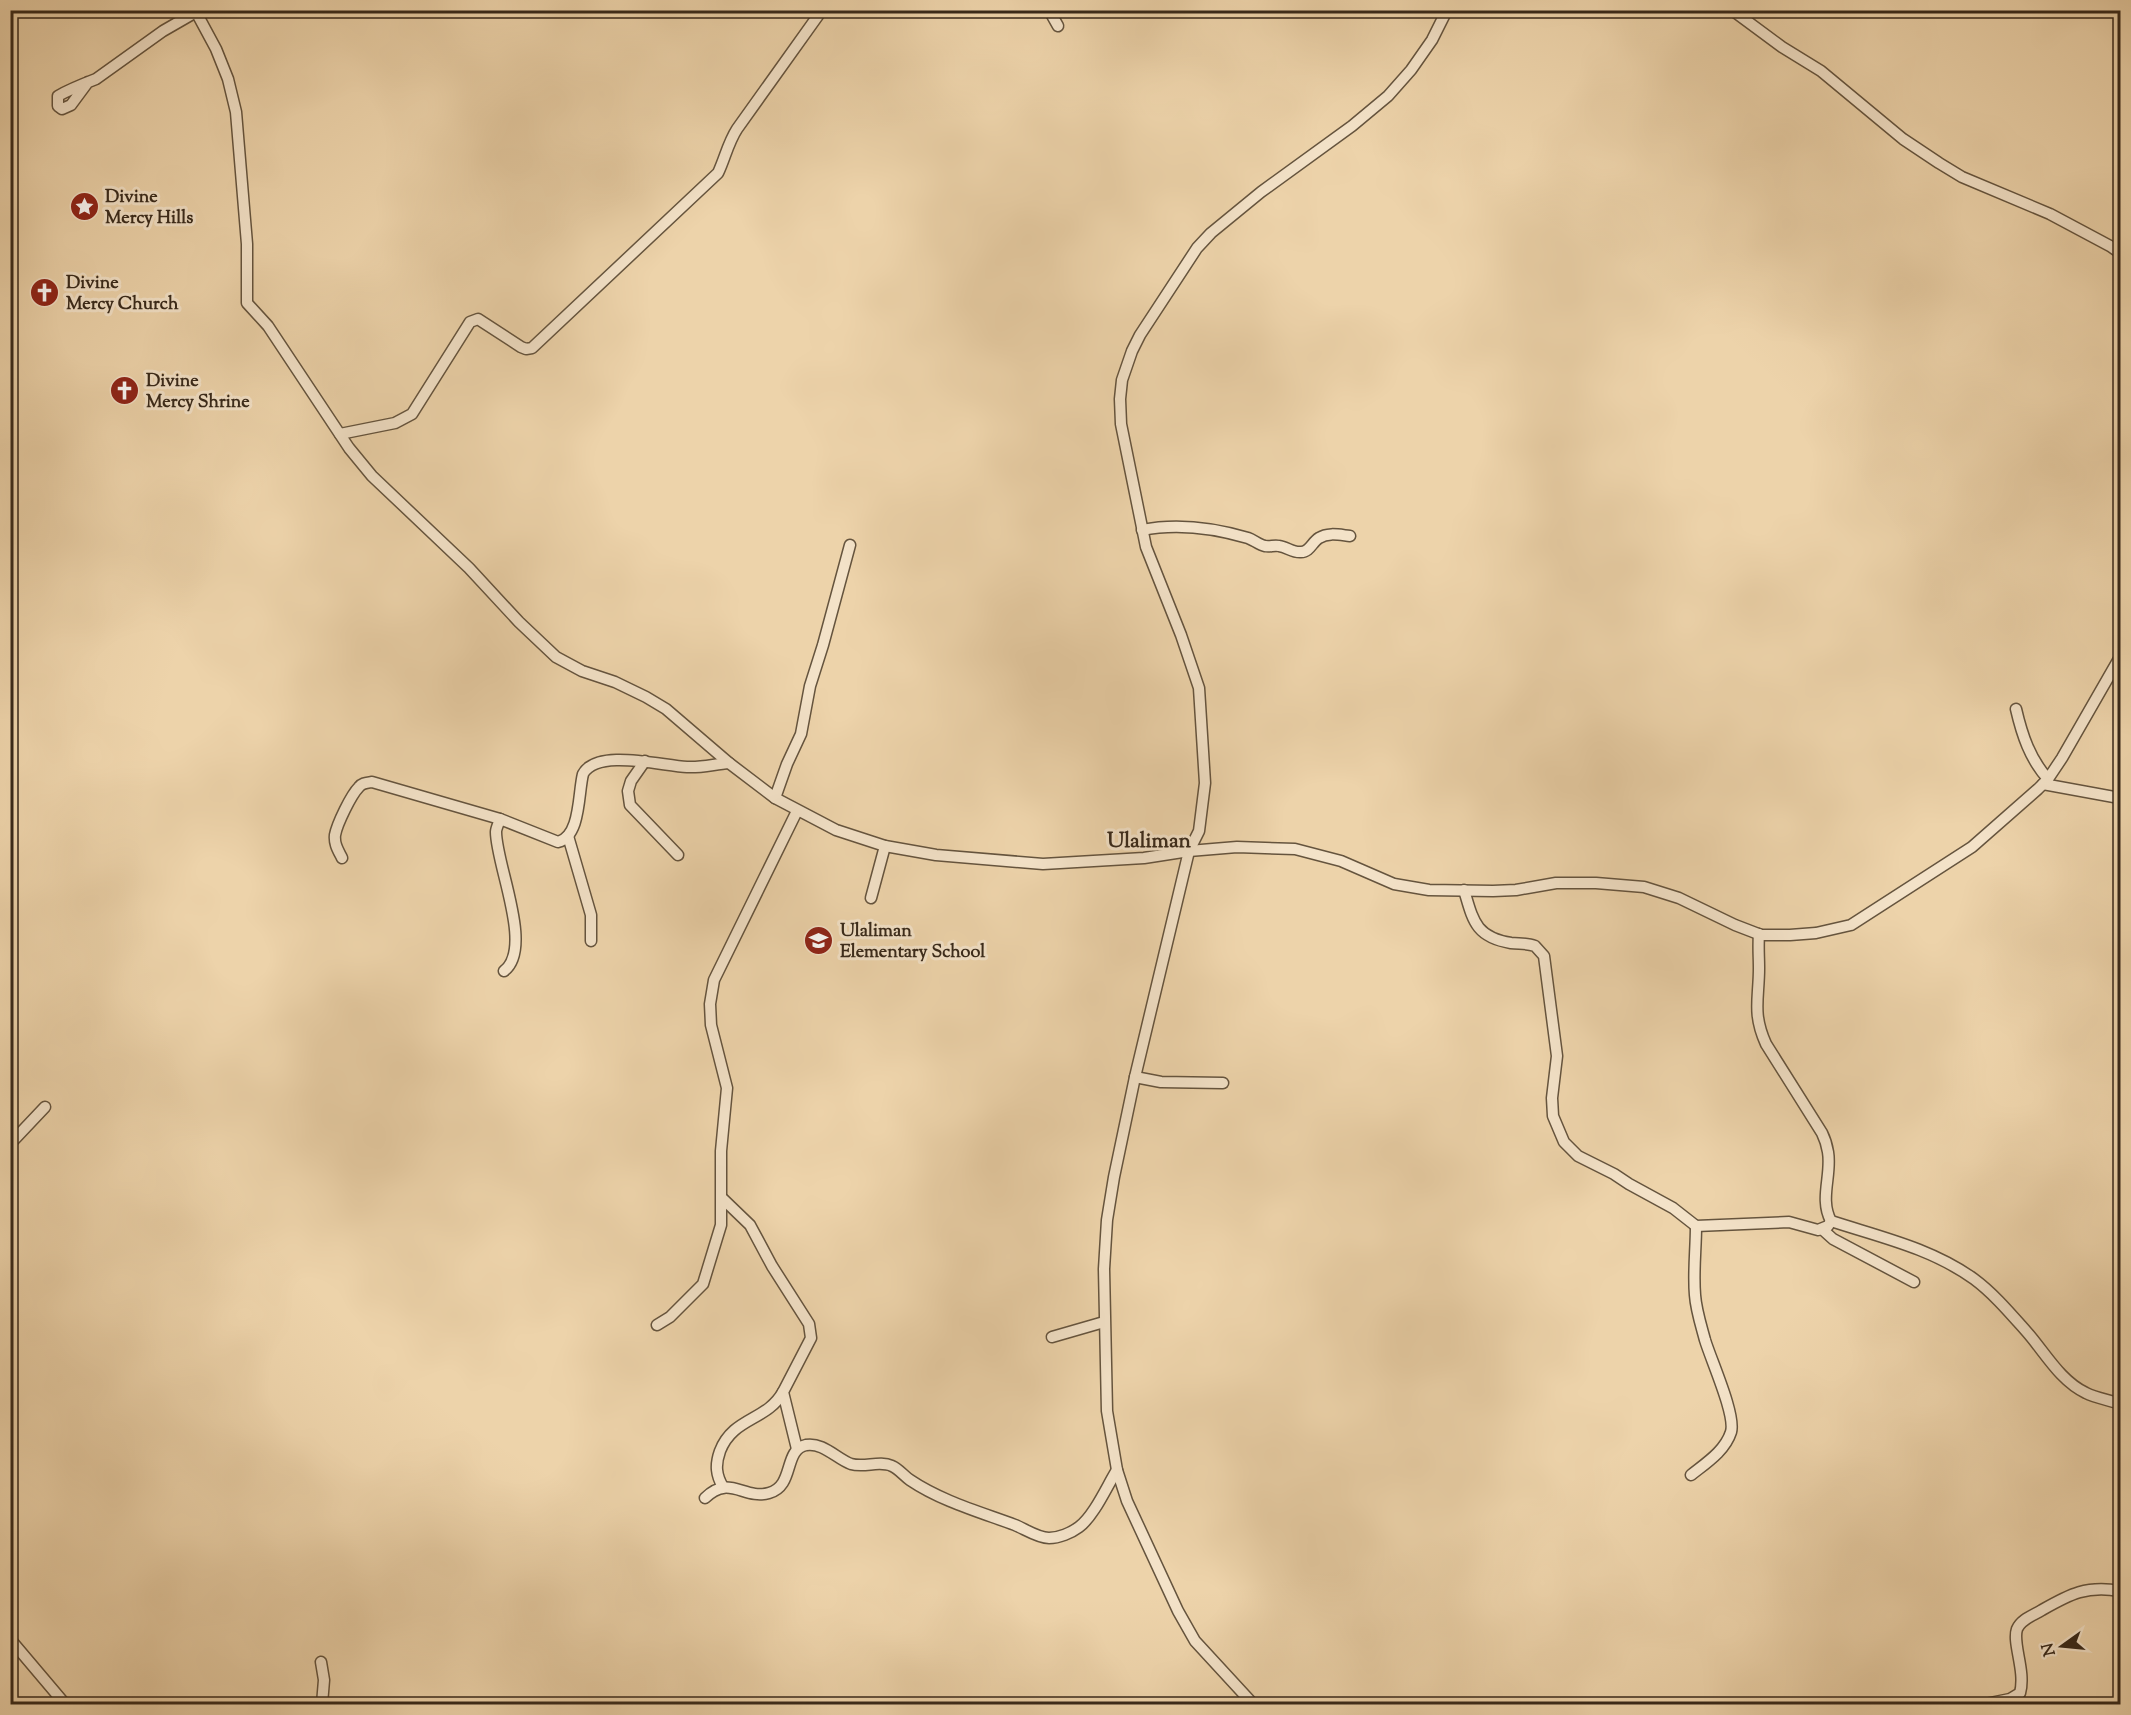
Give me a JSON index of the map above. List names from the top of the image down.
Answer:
{
  "districts": ["Ulaliman"],
  "places": {
    "place": ["Divine Mercy Hills"],
    "church": ["Divine Mercy Church", "Divine Mercy Shrine"],
    "school or university": ["Ulaliman Elementary School"]
  },
  "north": "left"
}
